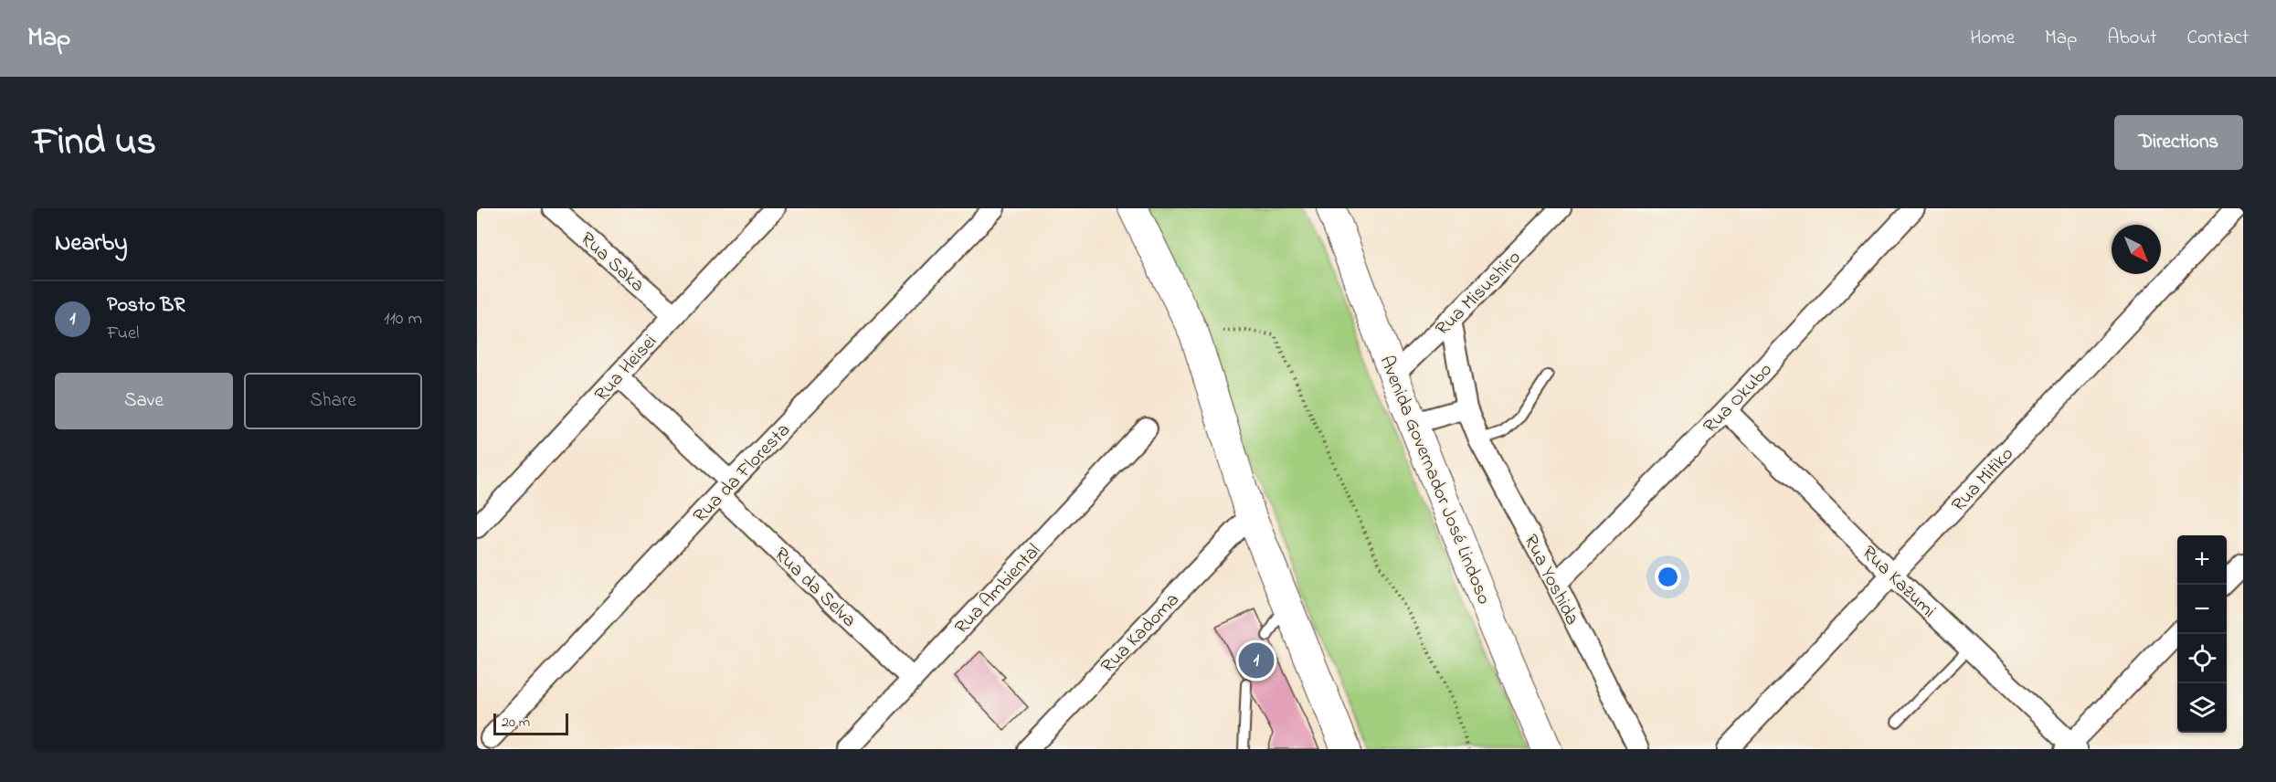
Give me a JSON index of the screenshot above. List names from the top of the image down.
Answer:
{
  "streets": {
    "main road": ["Avenida Governador José Lindoso"],
    "street": [
      "Rua Saka",
      "Rua Misushiro",
      "Rua Heisei",
      "Rua Okubo",
      "Rua da Floresta",
      "Rua Mitiko",
      "Rua Yoshida",
      "Rua Kazumi",
      "Rua da Selva",
      "Rua Ambiental",
      "Rua Kadoma"
    ]
  },
  "crossings": [
    ["Rua Saka", "Rua Heisei"],
    ["Rua Misushiro", "Avenida Governador José Lindoso"],
    ["Rua Misushiro", "Rua Yoshida"],
    ["Rua Heisei", "Rua da Selva"],
    ["Rua Okubo", "Rua Yoshida"],
    ["Rua Okubo", "Rua Kazumi"],
    ["Rua da Floresta", "Rua da Selva"],
    ["Rua Mitiko", "Rua Kazumi"],
    ["Rua da Selva", "Rua Ambiental"]
  ],
  "scale_bar": "20 m",
  "north": "bottom right",
  "page": {
    "header": "Map",
    "nav": [
      "Home",
      "Map",
      "About",
      "Contact"
    ],
    "title": "Find us",
    "buttons": [
      "Directions",
      ["Save", "Share"]
    ],
    "heading": "Nearby",
    "list": [
      {
        "mark": "1",
        "name": "Posto BR",
        "note": "Fuel",
        "value": "110 m"
      }
    ],
    "map_buttons": ["+", "−"],
    "pins": "1",
    "scale": "20 m"
  }
}
